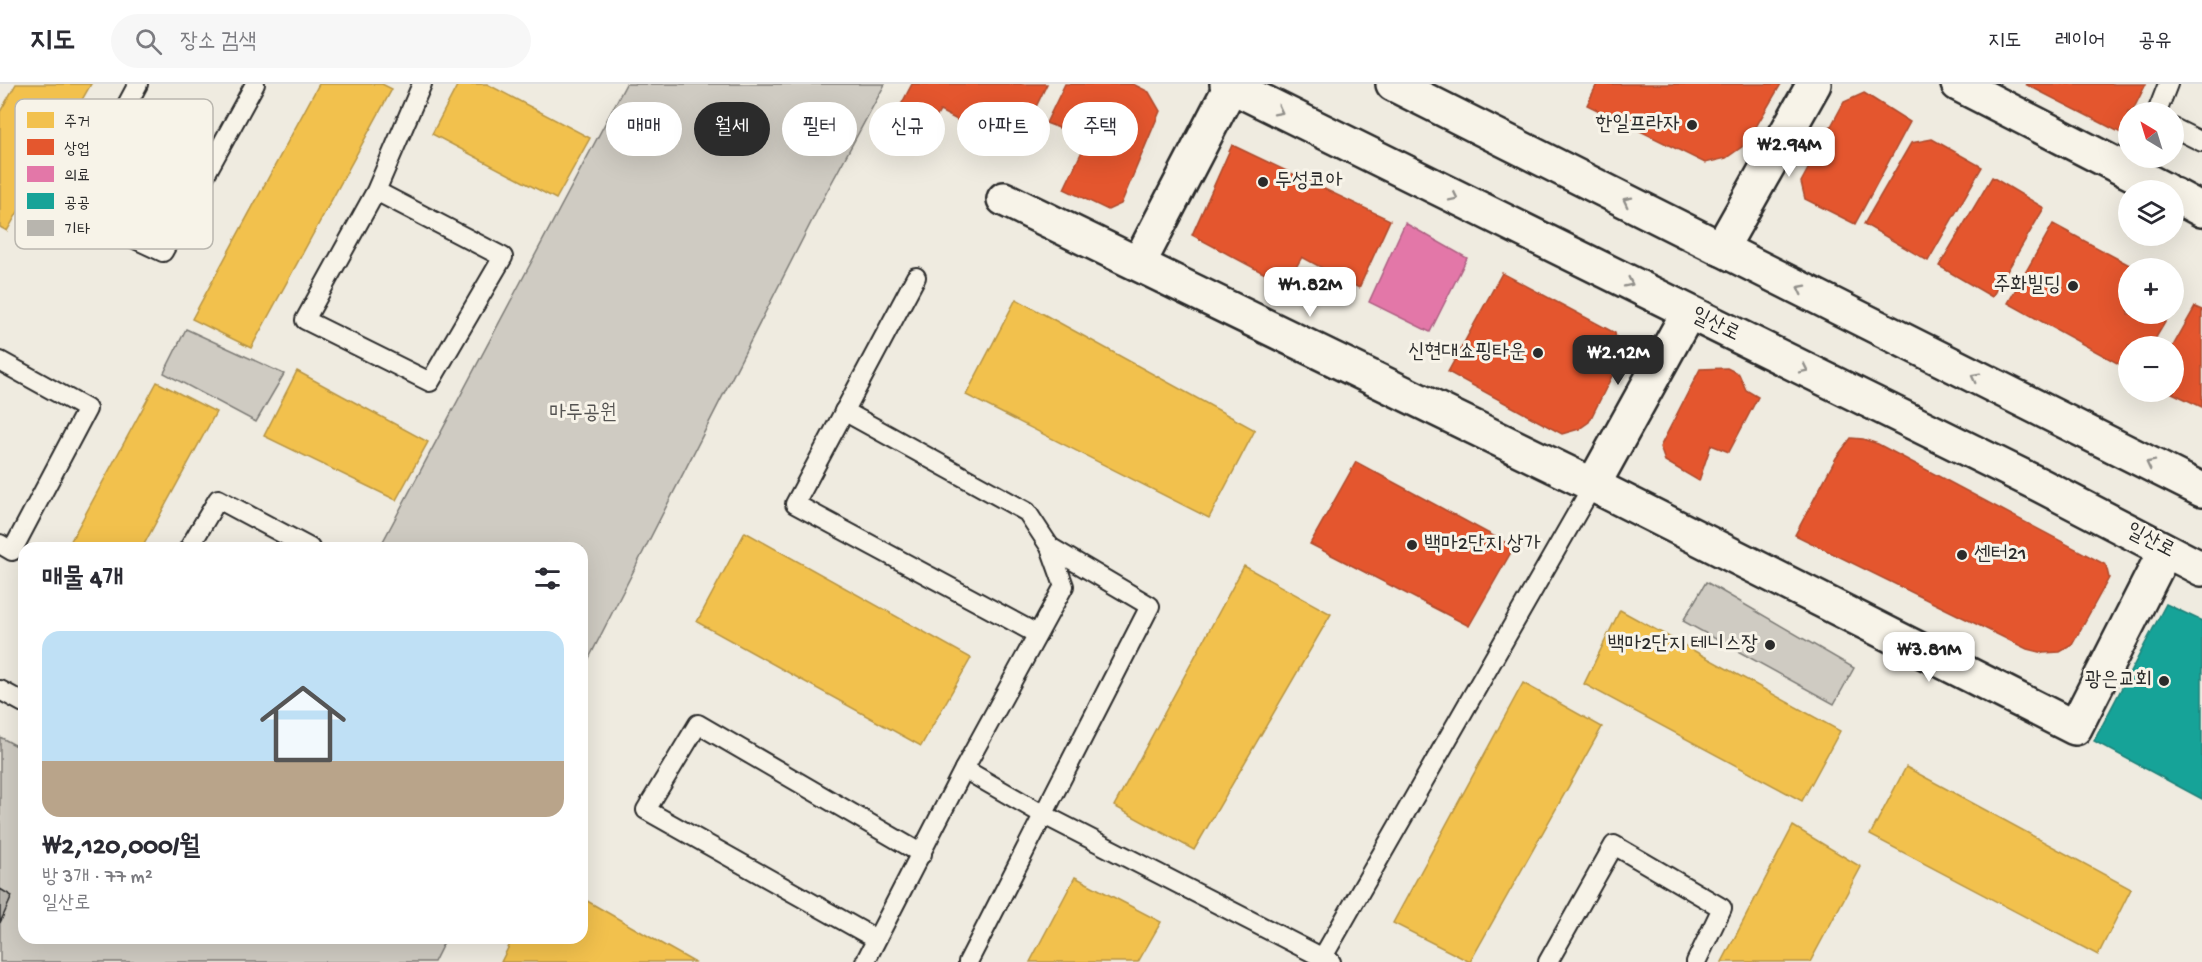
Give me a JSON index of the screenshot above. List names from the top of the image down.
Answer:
{
  "streets": {
    "street": ["일산로"]
  },
  "parks": ["마두공원"],
  "places": [
    "한일프라자",
    "두성코아",
    "주화빌딩",
    "신현대쇼핑타운",
    "백마2단지 상가",
    "센터21",
    "백마2단지 테니스장",
    "광은교회"
  ],
  "legend": [
    "주거",
    "상업",
    "의료",
    "공공",
    "기타"
  ],
  "north": "top left",
  "page": {
    "header": "지도",
    "search": "장소 검색",
    "nav": ["지도", "레이어", "공유"],
    "map_buttons": ["+", "−"],
    "chip": [
      "매매",
      "월세",
      "필터",
      "신규",
      "아파트",
      "주택"
    ],
    "price": [
      "₩2.94M",
      "₩1.82M",
      "₩2.12M",
      "₩3.81M"
    ],
    "heading": "매물 4개",
    "list": [
      {
        "name": "₩2,120,000/월",
        "note": "방 3개 · 77 m² · 일산로"
      }
    ]
  }
}
